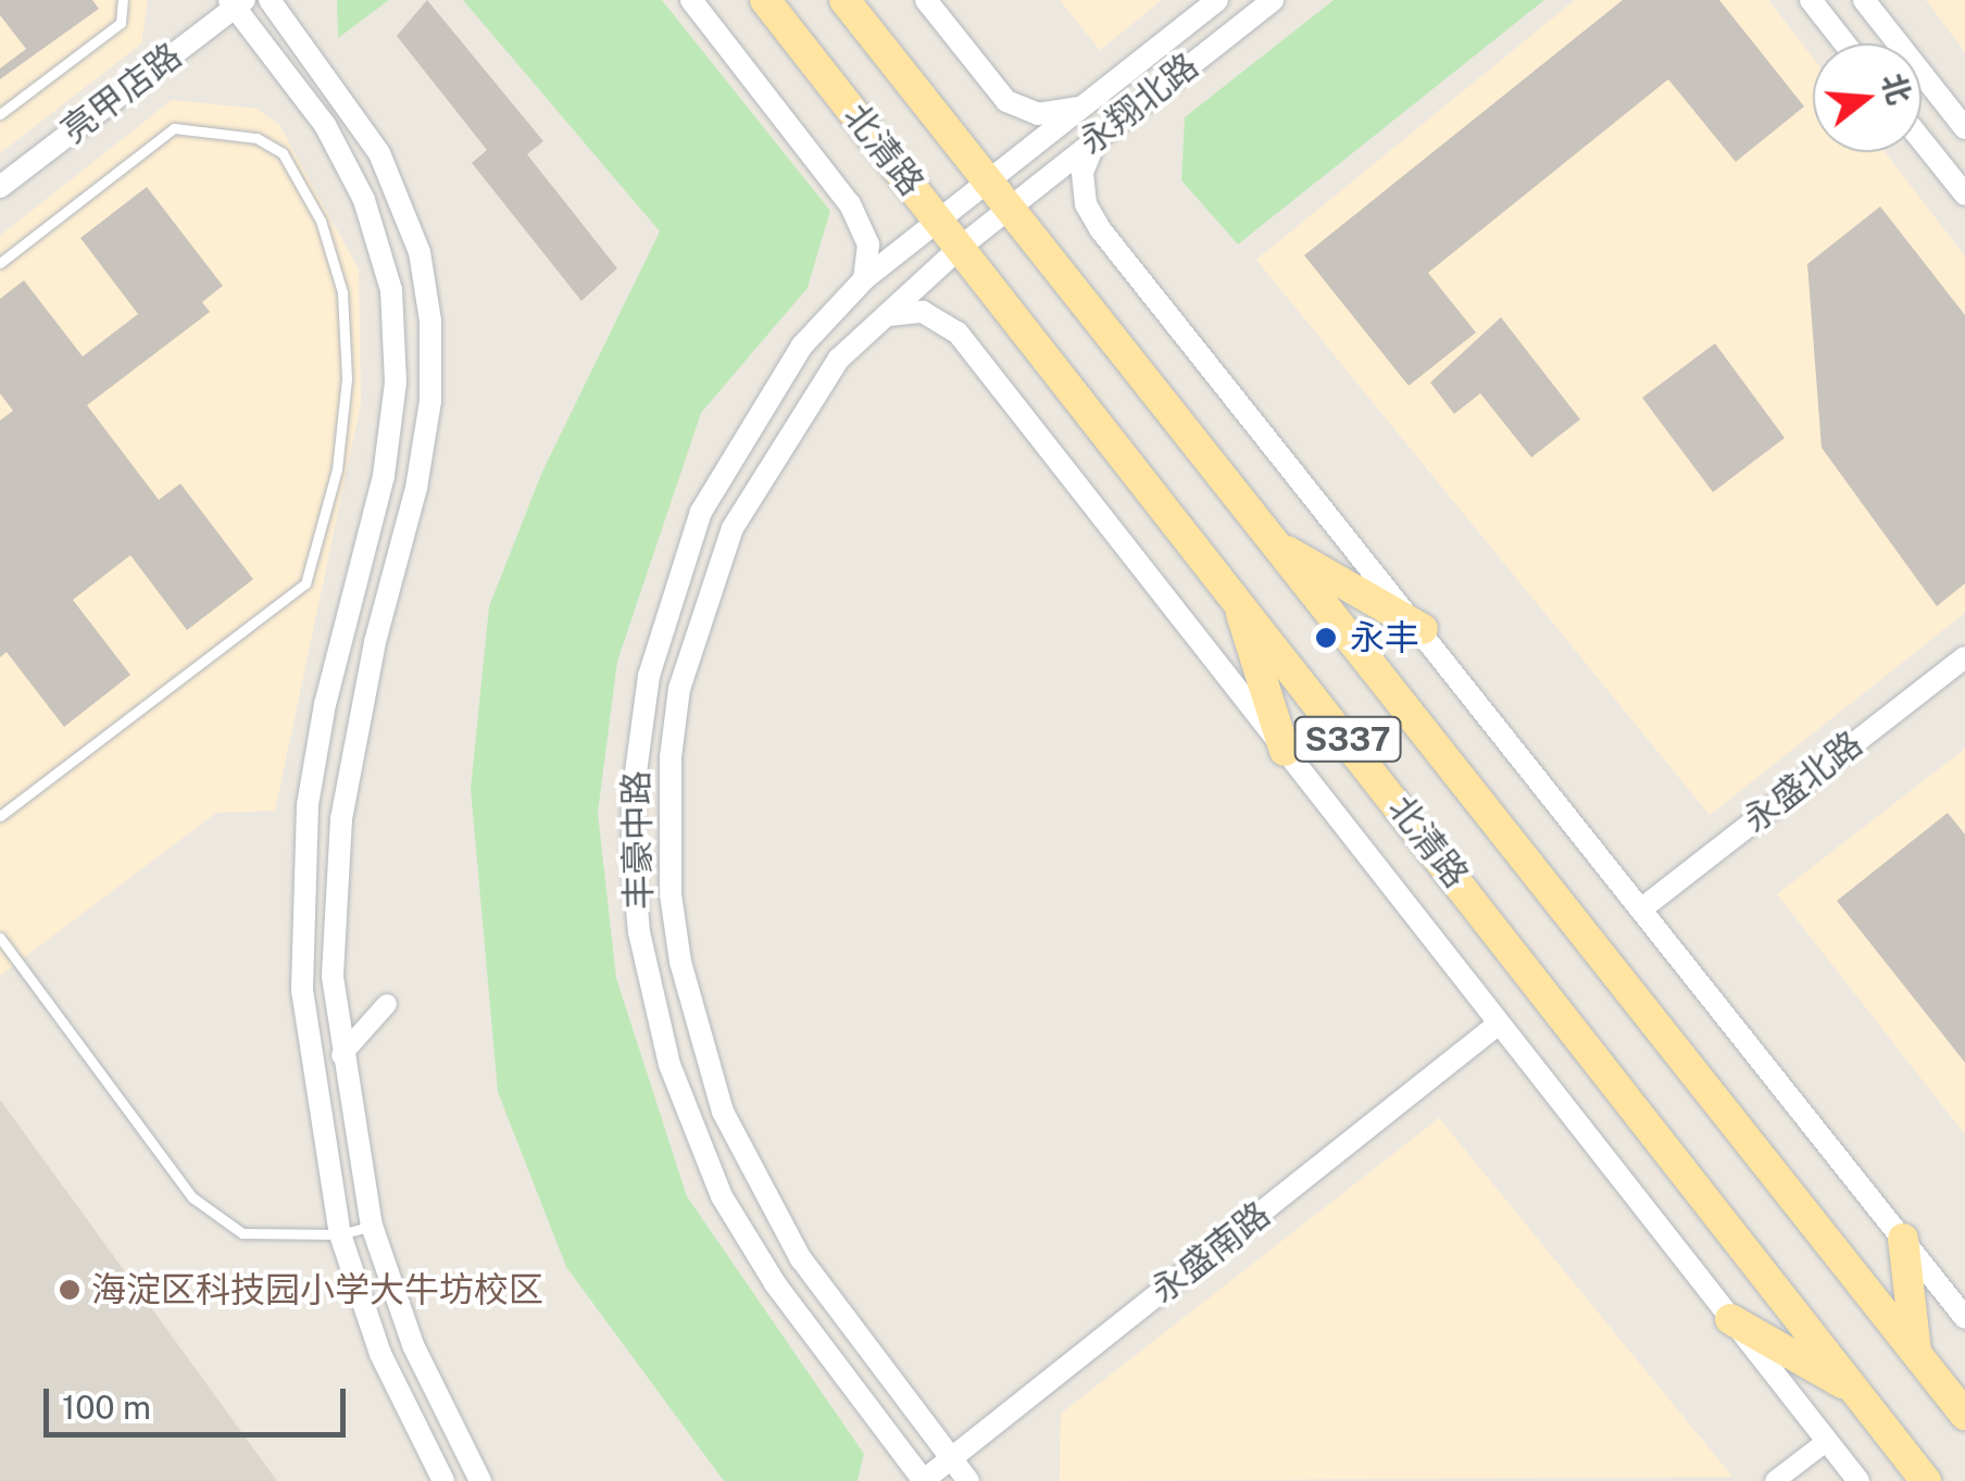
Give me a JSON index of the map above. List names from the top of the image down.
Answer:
{
  "streets": {
    "main road": ["北清路", "S337"],
    "street": [
      "亮甲店路",
      "永翔北路",
      "永盛北路",
      "丰豪中路",
      "永盛南路"
    ]
  },
  "crossings": [
    ["永翔北路", "北清路"],
    ["永翔北路", "丰豪中路"],
    ["北清路", "丰豪中路"],
    ["北清路", "永盛南路"],
    ["丰豪中路", "永盛南路"]
  ],
  "places": ["永丰", "海淀区科技园小学大牛坊校区"],
  "scale_bar": "100 m",
  "north": "right"
}
